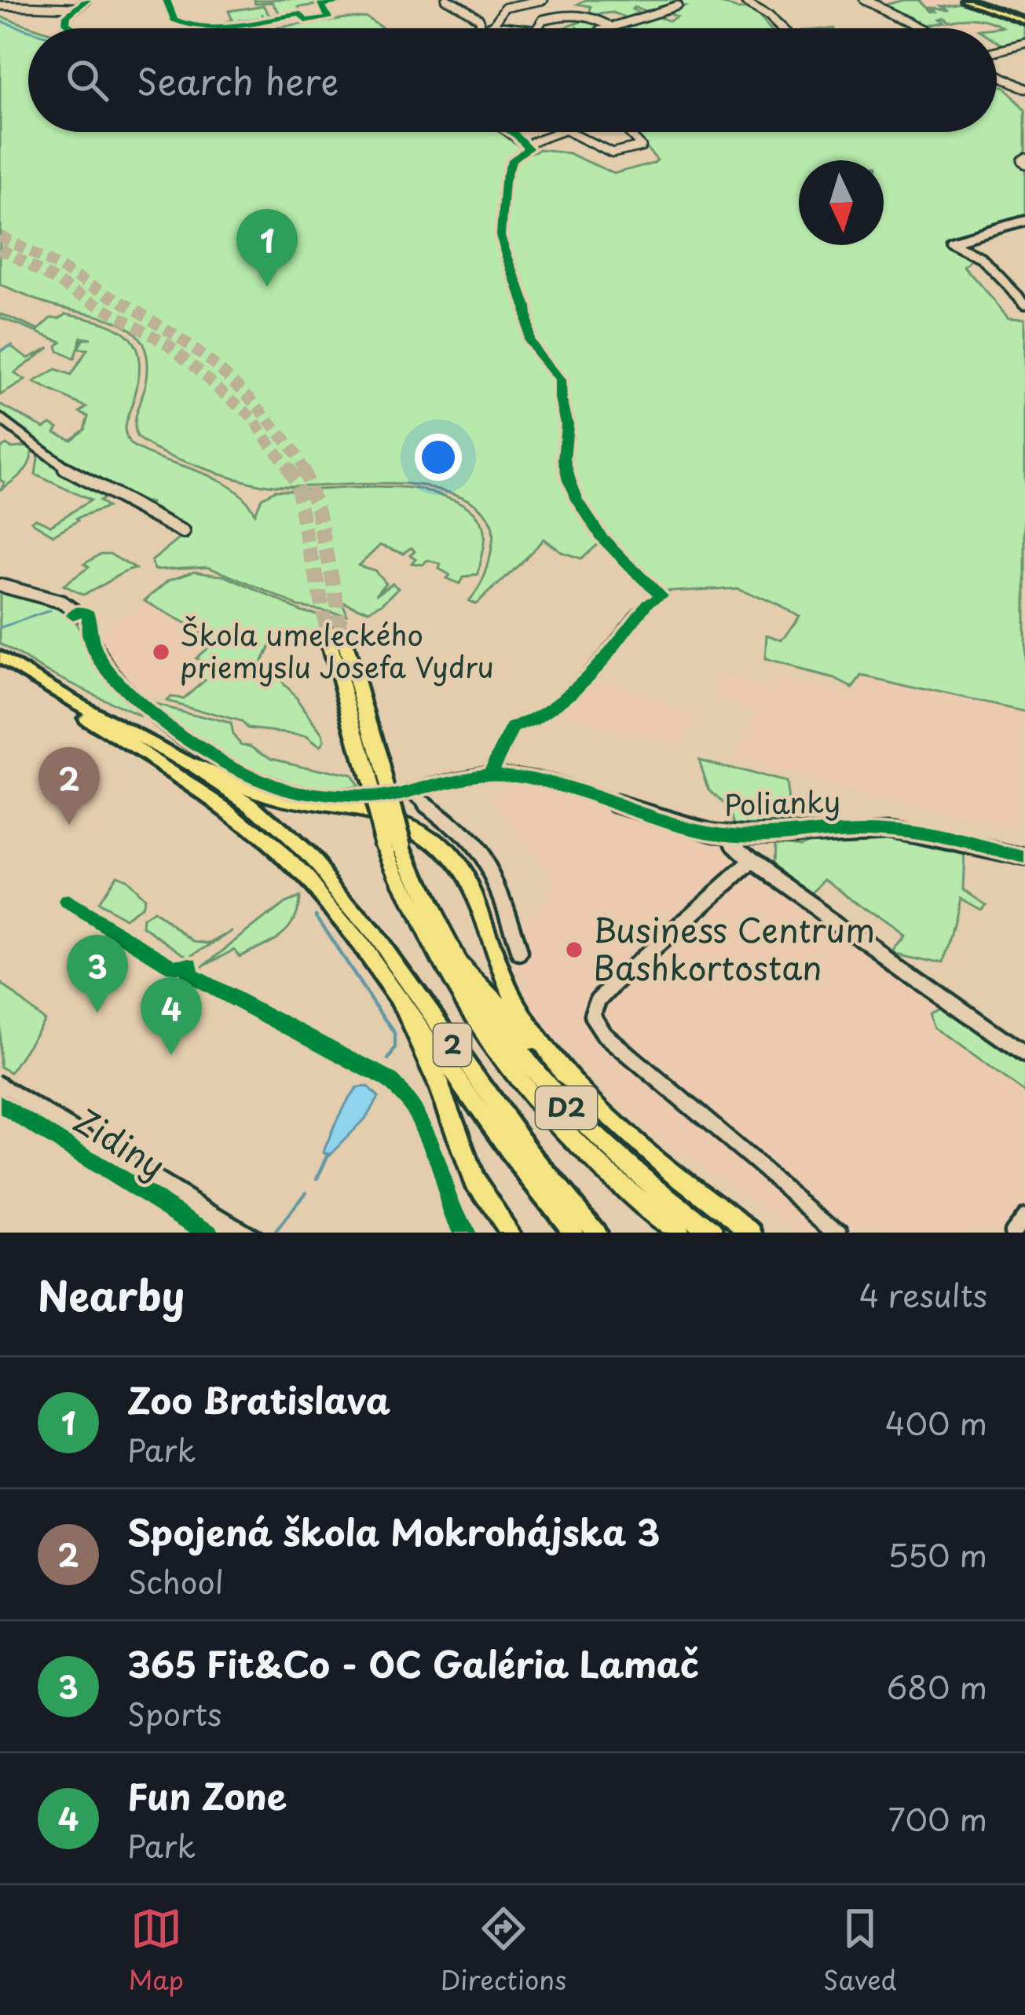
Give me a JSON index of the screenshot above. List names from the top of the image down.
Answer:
{
  "streets": {
    "highway": ["D2"],
    "main road": ["2"],
    "street": ["Polianky", "Zidiny"]
  },
  "places": ["Škola umeleckého priemyslu Josefa Vydru", "Business Centrum Bashkortostan"],
  "north": "bottom",
  "page": {
    "search": "Search here",
    "pins": [
      "1",
      "2",
      "3",
      "4"
    ],
    "heading": ["Nearby", "4 results"],
    "list": [
      {
        "mark": "1",
        "name": "Zoo Bratislava",
        "note": "Park",
        "value": "400 m"
      },
      {
        "mark": "2",
        "name": "Spojená škola Mokrohájska 3",
        "note": "School",
        "value": "550 m"
      },
      {
        "mark": "3",
        "name": "365 Fit&Co - OC Galéria Lamač",
        "note": "Sports",
        "value": "680 m"
      },
      {
        "mark": "4",
        "name": "Fun Zone",
        "note": "Park",
        "value": "700 m"
      }
    ],
    "nav": ["Map", "Directions", "Saved"]
  }
}
